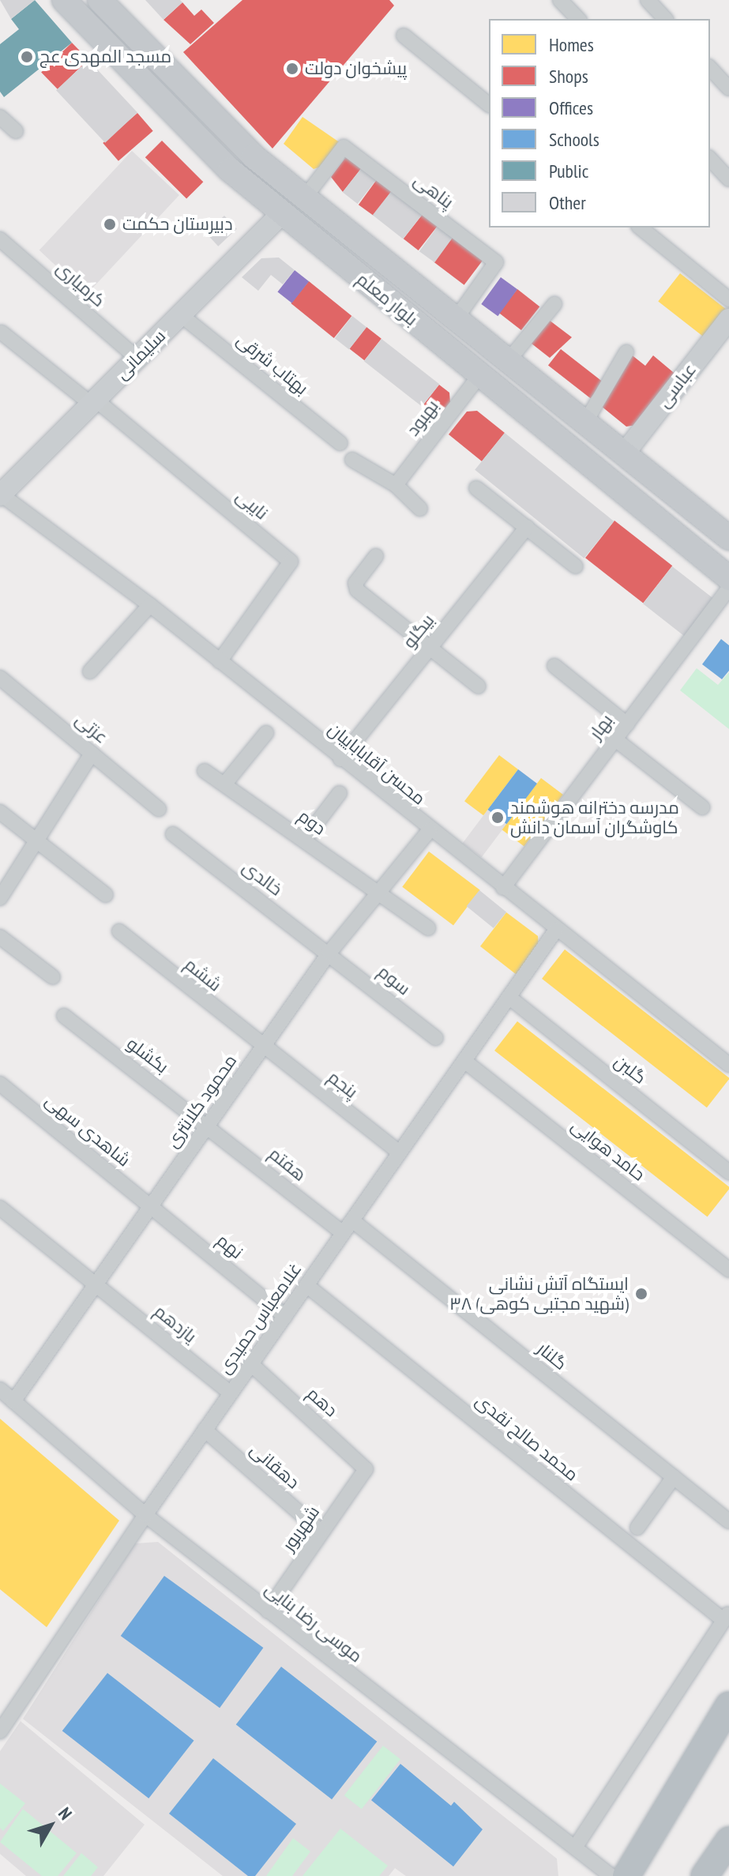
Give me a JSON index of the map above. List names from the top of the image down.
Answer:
{
  "streets": {
    "main road": ["بلوار معلم", "سلیمانی", "عباسی"],
    "street": [
      "پناهی",
      "کرمیاری",
      "بهتاب شرقی",
      "بهبود",
      "نایبی",
      "بیگلو",
      "بهار",
      "عزتی",
      "محسن آقاباباییان",
      "دوم",
      "خالدی",
      "ششم",
      "سوم",
      "بکشلو",
      "گلبن",
      "پنجم",
      "محمود کلانتری",
      "شاهدی سهی",
      "حامد هوایی",
      "هفتم",
      "نهم",
      "غلامعباس حمیدی",
      "یازدهم",
      "گلنار",
      "دهم",
      "محمد صالح نقدی",
      "دهقانی",
      "شهریور",
      "موسی رضا بنایی"
    ]
  },
  "crossings": [
    ["پناهی", "بلوار معلم"],
    ["کرمیاری", "سلیمانی"],
    ["بلوار معلم", "سلیمانی"],
    ["بلوار معلم", "عباسی"],
    ["بلوار معلم", "بهبود"],
    ["سلیمانی", "بهتاب شرقی"],
    ["سلیمانی", "نایبی"],
    ["سلیمانی", "محسن آقاباباییان"],
    ["نایبی", "محسن آقاباباییان"],
    ["بیگلو", "محسن آقاباباییان"],
    ["بهار", "محسن آقاباباییان"],
    ["محسن آقاباباییان", "محمود کلانتری"],
    ["محسن آقاباباییان", "غلامعباس حمیدی"],
    ["دوم", "محمود کلانتری"],
    ["خالدی", "سوم"],
    ["خالدی", "محمود کلانتری"],
    ["ششم", "پنجم"],
    ["ششم", "محمود کلانتری"],
    ["سوم", "محمود کلانتری"],
    ["بکشلو", "محمود کلانتری"],
    ["بکشلو", "هفتم"],
    ["گلبن", "غلامعباس حمیدی"],
    ["پنجم", "محمود کلانتری"],
    ["پنجم", "غلامعباس حمیدی"],
    ["محمود کلانتری", "شاهدی سهی"],
    ["محمود کلانتری", "هفتم"],
    ["محمود کلانتری", "نهم"],
    ["محمود کلانتری", "یازدهم"],
    ["محمود کلانتری", "موسی رضا بنایی"],
    ["شاهدی سهی", "نهم"],
    ["حامد هوایی", "غلامعباس حمیدی"],
    ["هفتم", "غلامعباس حمیدی"],
    ["نهم", "غلامعباس حمیدی"],
    ["غلامعباس حمیدی", "یازدهم"],
    ["غلامعباس حمیدی", "گلنار"],
    ["غلامعباس حمیدی", "دهم"],
    ["غلامعباس حمیدی", "محمد صالح نقدی"],
    ["غلامعباس حمیدی", "دهقانی"],
    ["غلامعباس حمیدی", "موسی رضا بنایی"],
    ["دهم", "شهریور"],
    ["دهقانی", "شهریور"],
    ["شهریور", "موسی رضا بنایی"]
  ],
  "places": [
    "مسجد المهدی عج",
    "پیشخوان دولت",
    "دبیرستان حکمت",
    "مدرسه دخترانه هوشمند کاوشگران آسمان دانش",
    "ایستگاه آتش نشانی ۳۸ (شهید مجتبی کوهی)"
  ],
  "legend": [
    "Homes",
    "Shops",
    "Offices",
    "Schools",
    "Public",
    "Other"
  ],
  "north": "top right"
}
